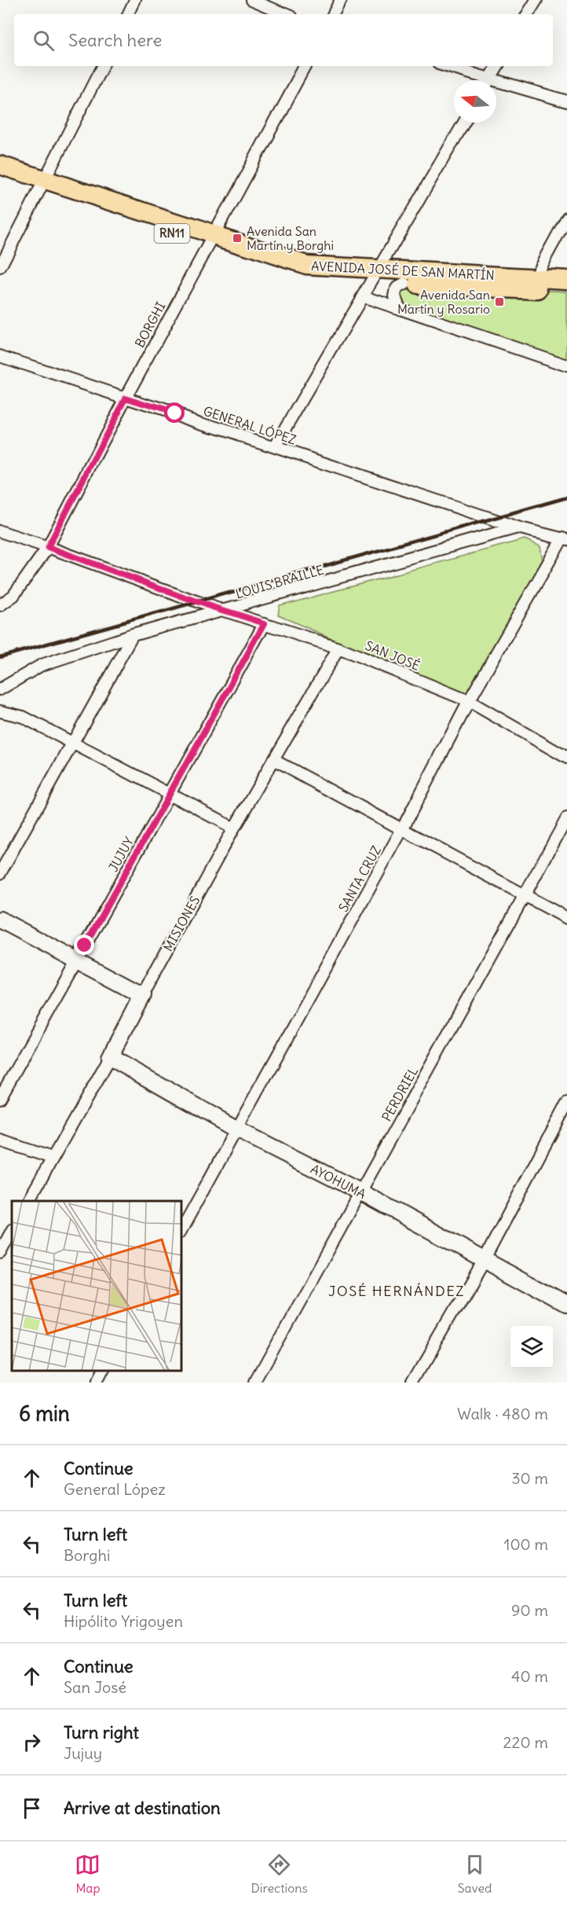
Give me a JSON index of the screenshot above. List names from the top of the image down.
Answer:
{
  "streets": {
    "main road": ["RN11", "AVENIDA JOSÉ DE SAN MARTÍN"],
    "street": [
      "BORGHI",
      "GENERAL LÓPEZ",
      "LOUIS BRAILLE",
      "SAN JOSÉ",
      "JUJUY",
      "SANTA CRUZ",
      "MISIONES",
      "PERDRIEL",
      "AYOHUMA"
    ]
  },
  "crossings": [
    ["AVENIDA JOSÉ DE SAN MARTÍN", "BORGHI"],
    ["BORGHI", "GENERAL LÓPEZ"],
    ["BORGHI", "SAN JOSÉ"],
    ["GENERAL LÓPEZ", "LOUIS BRAILLE"],
    ["GENERAL LÓPEZ", "SANTA CRUZ"],
    ["LOUIS BRAILLE", "SAN JOSÉ"],
    ["SAN JOSÉ", "JUJUY"],
    ["SAN JOSÉ", "SANTA CRUZ"],
    ["SAN JOSÉ", "MISIONES"],
    ["SANTA CRUZ", "AYOHUMA"],
    ["MISIONES", "AYOHUMA"],
    ["PERDRIEL", "AYOHUMA"]
  ],
  "districts": ["JOSÉ HERNÁNDEZ"],
  "places": {
    "transit": ["Avenida San Martín y Borghi", "Avenida San Martín y Rosario"]
  },
  "north": "left",
  "page": {
    "search": "Search here",
    "heading": ["6 min", "Walk · 480 m"],
    "list": [
      ["Continue", "General López", "30 m"],
      ["Turn left", "Borghi", "100 m"],
      ["Turn left", "Hipólito Yrigoyen", "90 m"],
      ["Continue", "San José", "40 m"],
      ["Turn right", "Jujuy", "220 m"],
      "Arrive at destination"
    ],
    "nav": ["Map", "Directions", "Saved"]
  }
}
